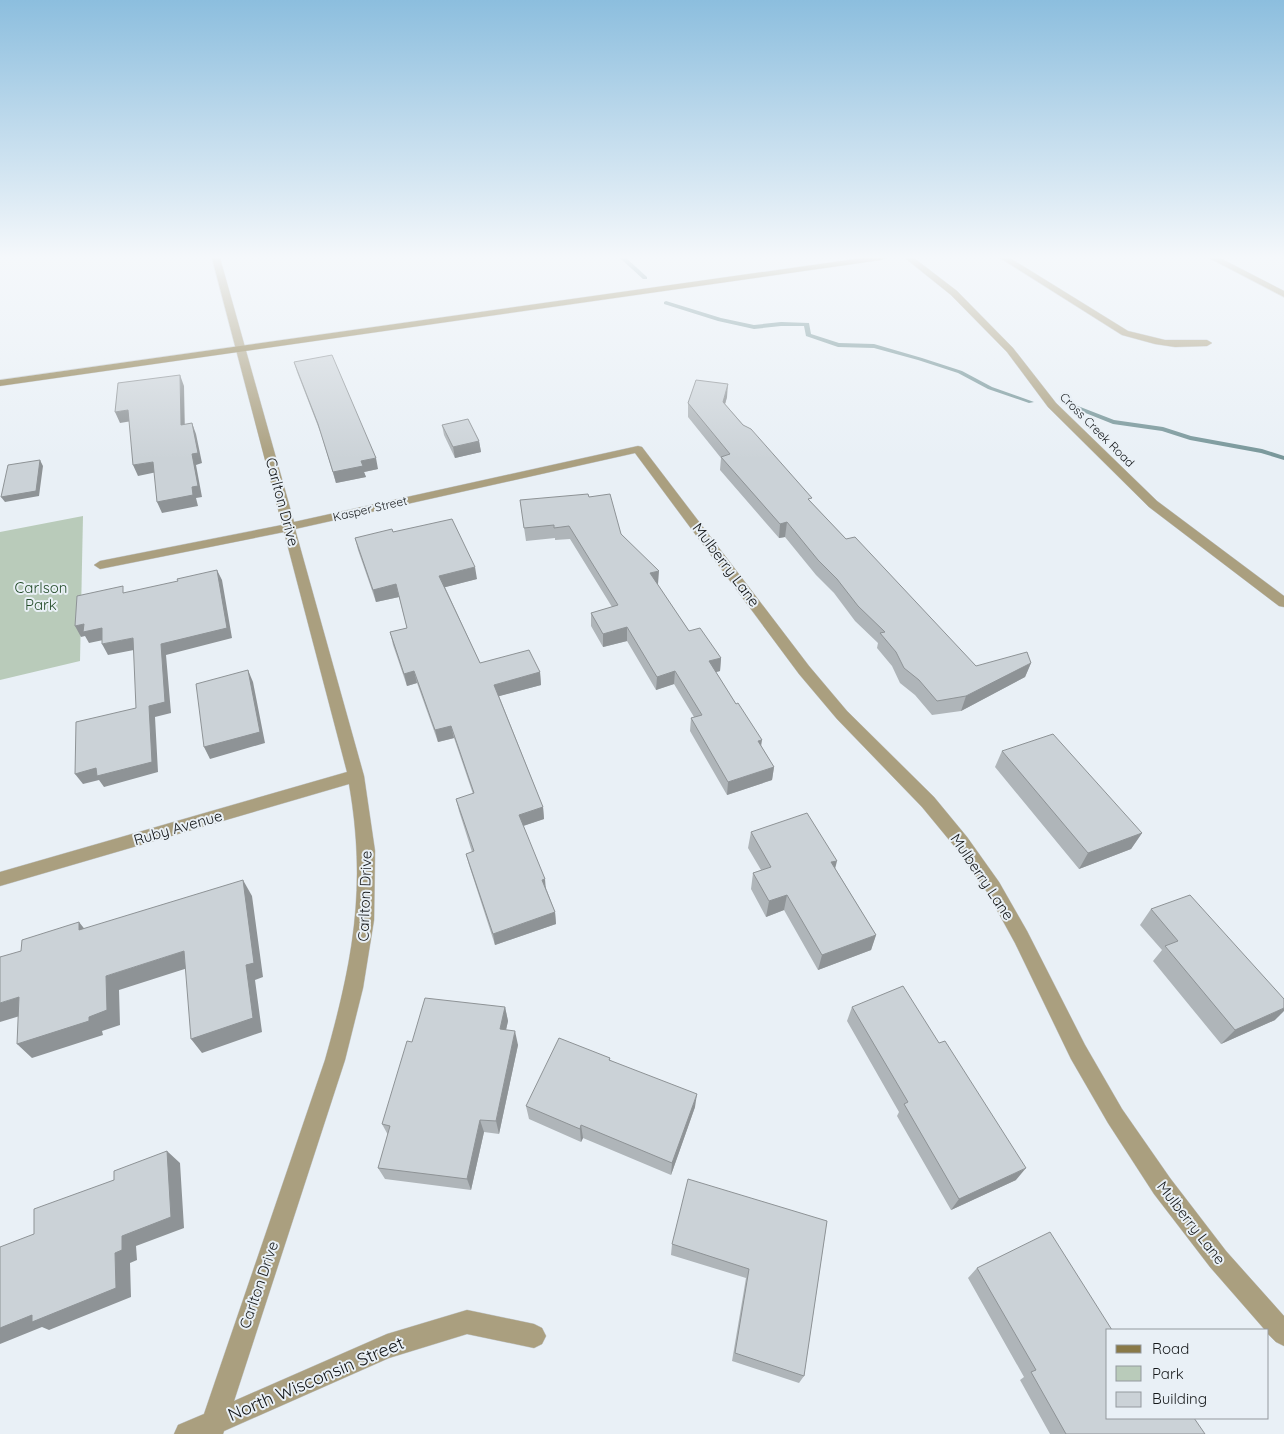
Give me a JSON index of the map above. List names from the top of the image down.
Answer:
{
  "streets": {
    "street": [
      "Cross Creek Road",
      "Carlton Drive",
      "Kasper Street",
      "Mulberry Lane",
      "Ruby Avenue",
      "North Wisconsin Street"
    ]
  },
  "crossings": [
    ["Carlton Drive", "Kasper Street"],
    ["Carlton Drive", "Ruby Avenue"],
    ["Carlton Drive", "North Wisconsin Street"],
    ["Kasper Street", "Mulberry Lane"]
  ],
  "parks": ["Carlson Park"],
  "legend": ["Road", "Park", "Building"]
}
